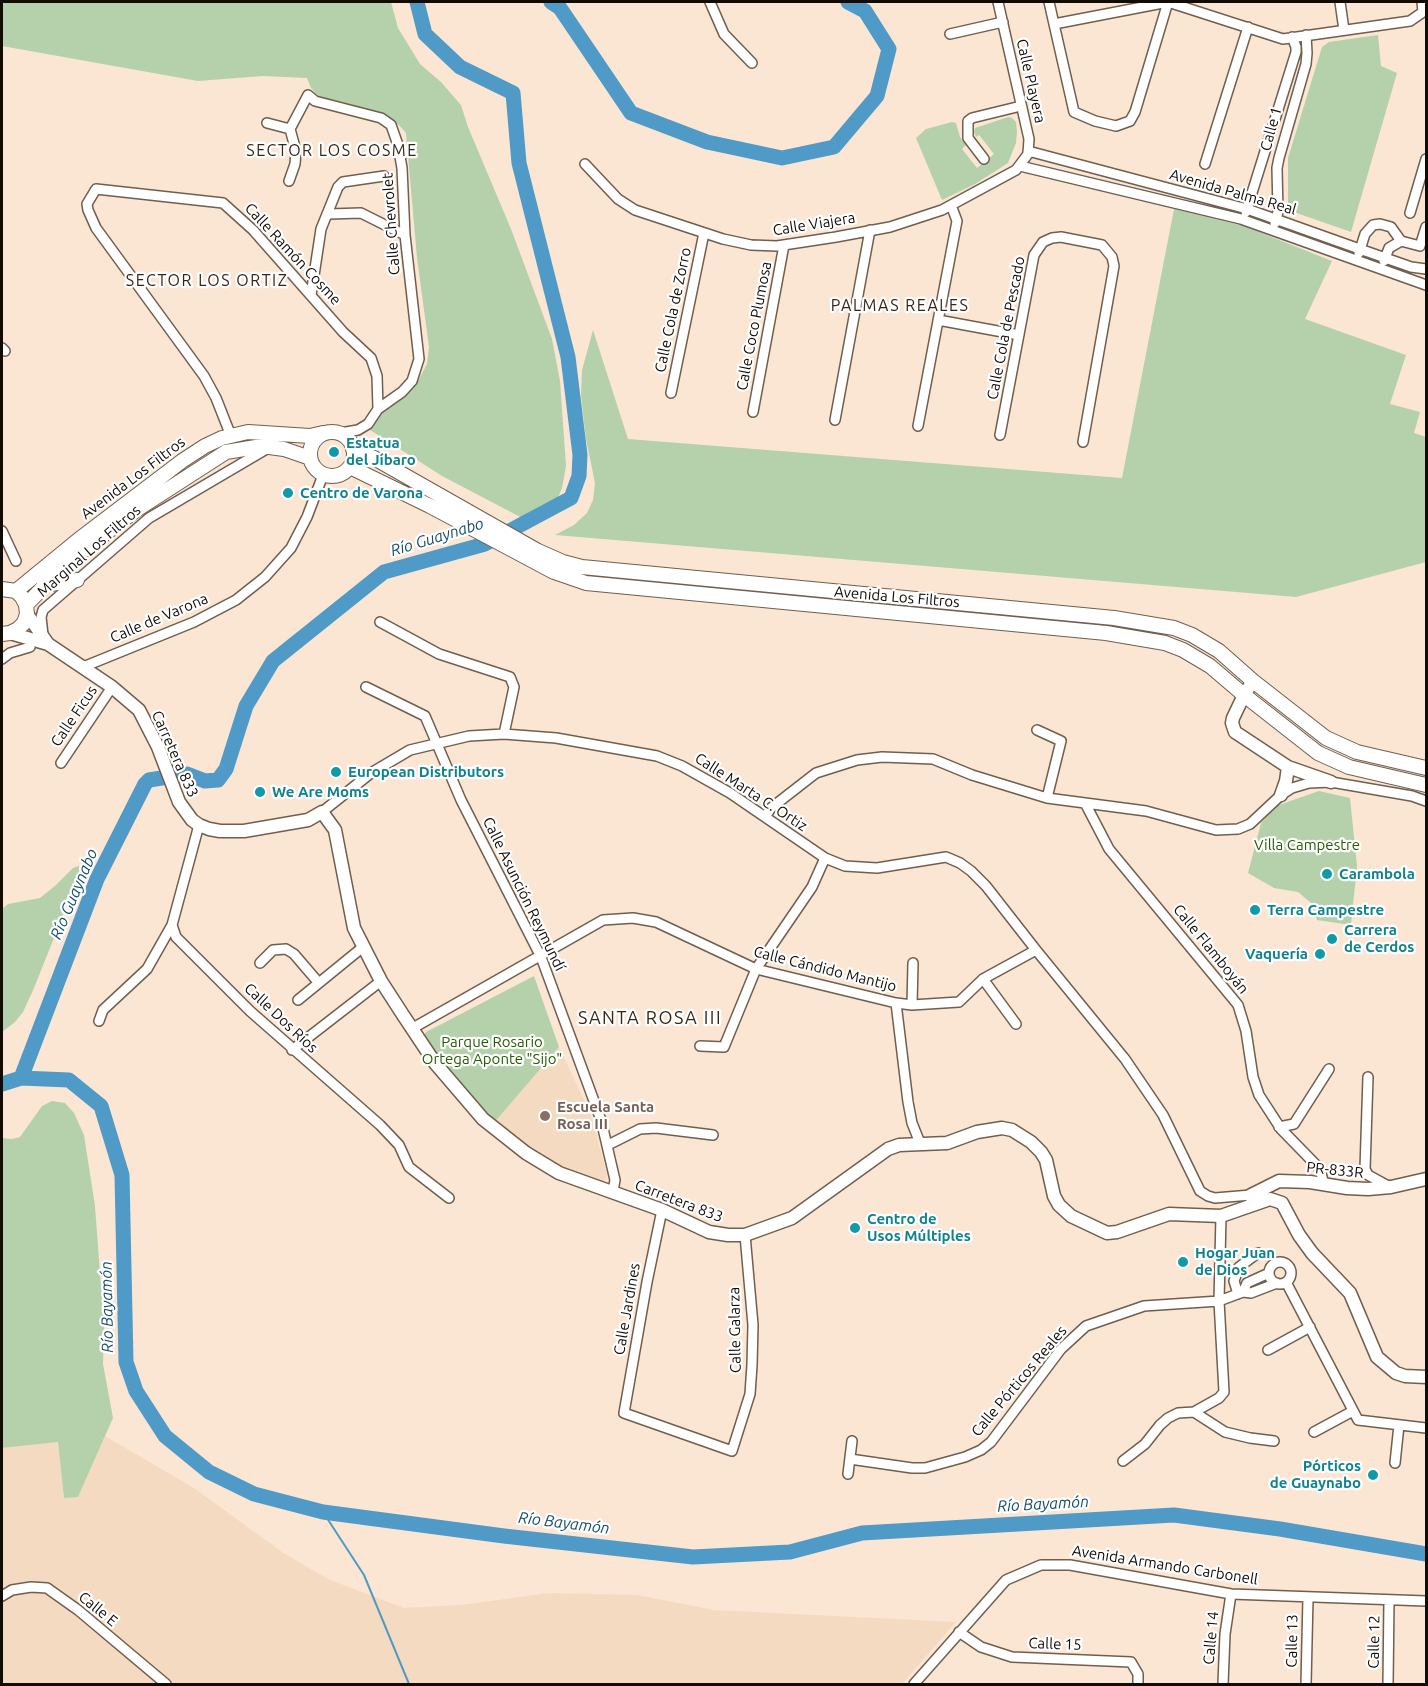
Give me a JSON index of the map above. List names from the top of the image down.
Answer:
{
  "streets": {
    "main road": ["Avenida Los Filtros"],
    "street": [
      "Calle Playera",
      "Calle 1",
      "Avenida Palma Real",
      "Calle Chevrolet",
      "Calle Viajera",
      "Calle Ramón Cosme",
      "Calle Cola de Zorro",
      "Calle Coco Plumosa",
      "Calle Cola de Pescado",
      "Marginal Los Filtros",
      "Calle de Varona",
      "Calle Ficus",
      "Carretera 833",
      "Calle Marta C. Ortiz",
      "Calle Asunción Reymundí",
      "Calle Flamboyán",
      "Calle Cándido Mantijo",
      "Calle Dos Ríos",
      "PR-833R",
      "Calle Jardines",
      "Calle Galarza",
      "Calle Pórticos Reales",
      "Avenida Armando Carbonell",
      "Calle E",
      "Calle 14",
      "Calle 13",
      "Calle 12",
      "Calle 15"
    ]
  },
  "crossings": [
    ["Calle Playera", "Avenida Palma Real"],
    ["Calle 1", "Avenida Palma Real"],
    ["Avenida Palma Real", "Calle Viajera"],
    ["Calle Chevrolet", "Calle Ramón Cosme"],
    ["Calle Chevrolet", "Avenida Los Filtros"],
    ["Calle Chevrolet", "Calle de Varona"],
    ["Calle Viajera", "Calle Cola de Zorro"],
    ["Calle Viajera", "Calle Coco Plumosa"],
    ["Calle Ramón Cosme", "Avenida Los Filtros"],
    ["Avenida Los Filtros", "Marginal Los Filtros"],
    ["Avenida Los Filtros", "Calle de Varona"],
    ["Avenida Los Filtros", "Carretera 833"],
    ["Marginal Los Filtros", "Carretera 833"],
    ["Calle de Varona", "Carretera 833"],
    ["Calle Ficus", "Carretera 833"],
    ["Carretera 833", "Calle Marta C. Ortiz"],
    ["Carretera 833", "Calle Asunción Reymundí"],
    ["Carretera 833", "Calle Cándido Mantijo"],
    ["Carretera 833", "PR-833R"],
    ["Carretera 833", "Calle Jardines"],
    ["Carretera 833", "Calle Galarza"],
    ["Calle Marta C. Ortiz", "Calle Asunción Reymundí"],
    ["Calle Marta C. Ortiz", "Calle Cándido Mantijo"],
    ["Calle Asunción Reymundí", "Calle Cándido Mantijo"],
    ["Calle Flamboyán", "PR-833R"],
    ["Calle Jardines", "Calle Galarza"],
    ["Avenida Armando Carbonell", "Calle 14"],
    ["Avenida Armando Carbonell", "Calle 13"],
    ["Avenida Armando Carbonell", "Calle 12"],
    ["Avenida Armando Carbonell", "Calle 15"]
  ],
  "districts": [
    "SECTOR LOS COSME",
    "SECTOR LOS ORTIZ",
    "PALMAS REALES",
    "SANTA ROSA III"
  ],
  "water": ["Río Guaynabo", "Río Bayamón"],
  "parks": ["Villa Campestre", "Parque Rosario Ortega Aponte \"Sijo\""],
  "places": [
    "Estatua del Jíbaro",
    "Centro de Varona",
    "European Distributors",
    "We Are Moms",
    "Carambola",
    "Terra Campestre",
    "Carrera de Cerdos",
    "Vaquería",
    "Escuela Santa Rosa III",
    "Centro de Usos Múltiples",
    "Hogar Juan de Dios",
    "Pórticos de Guaynabo"
  ]
}
